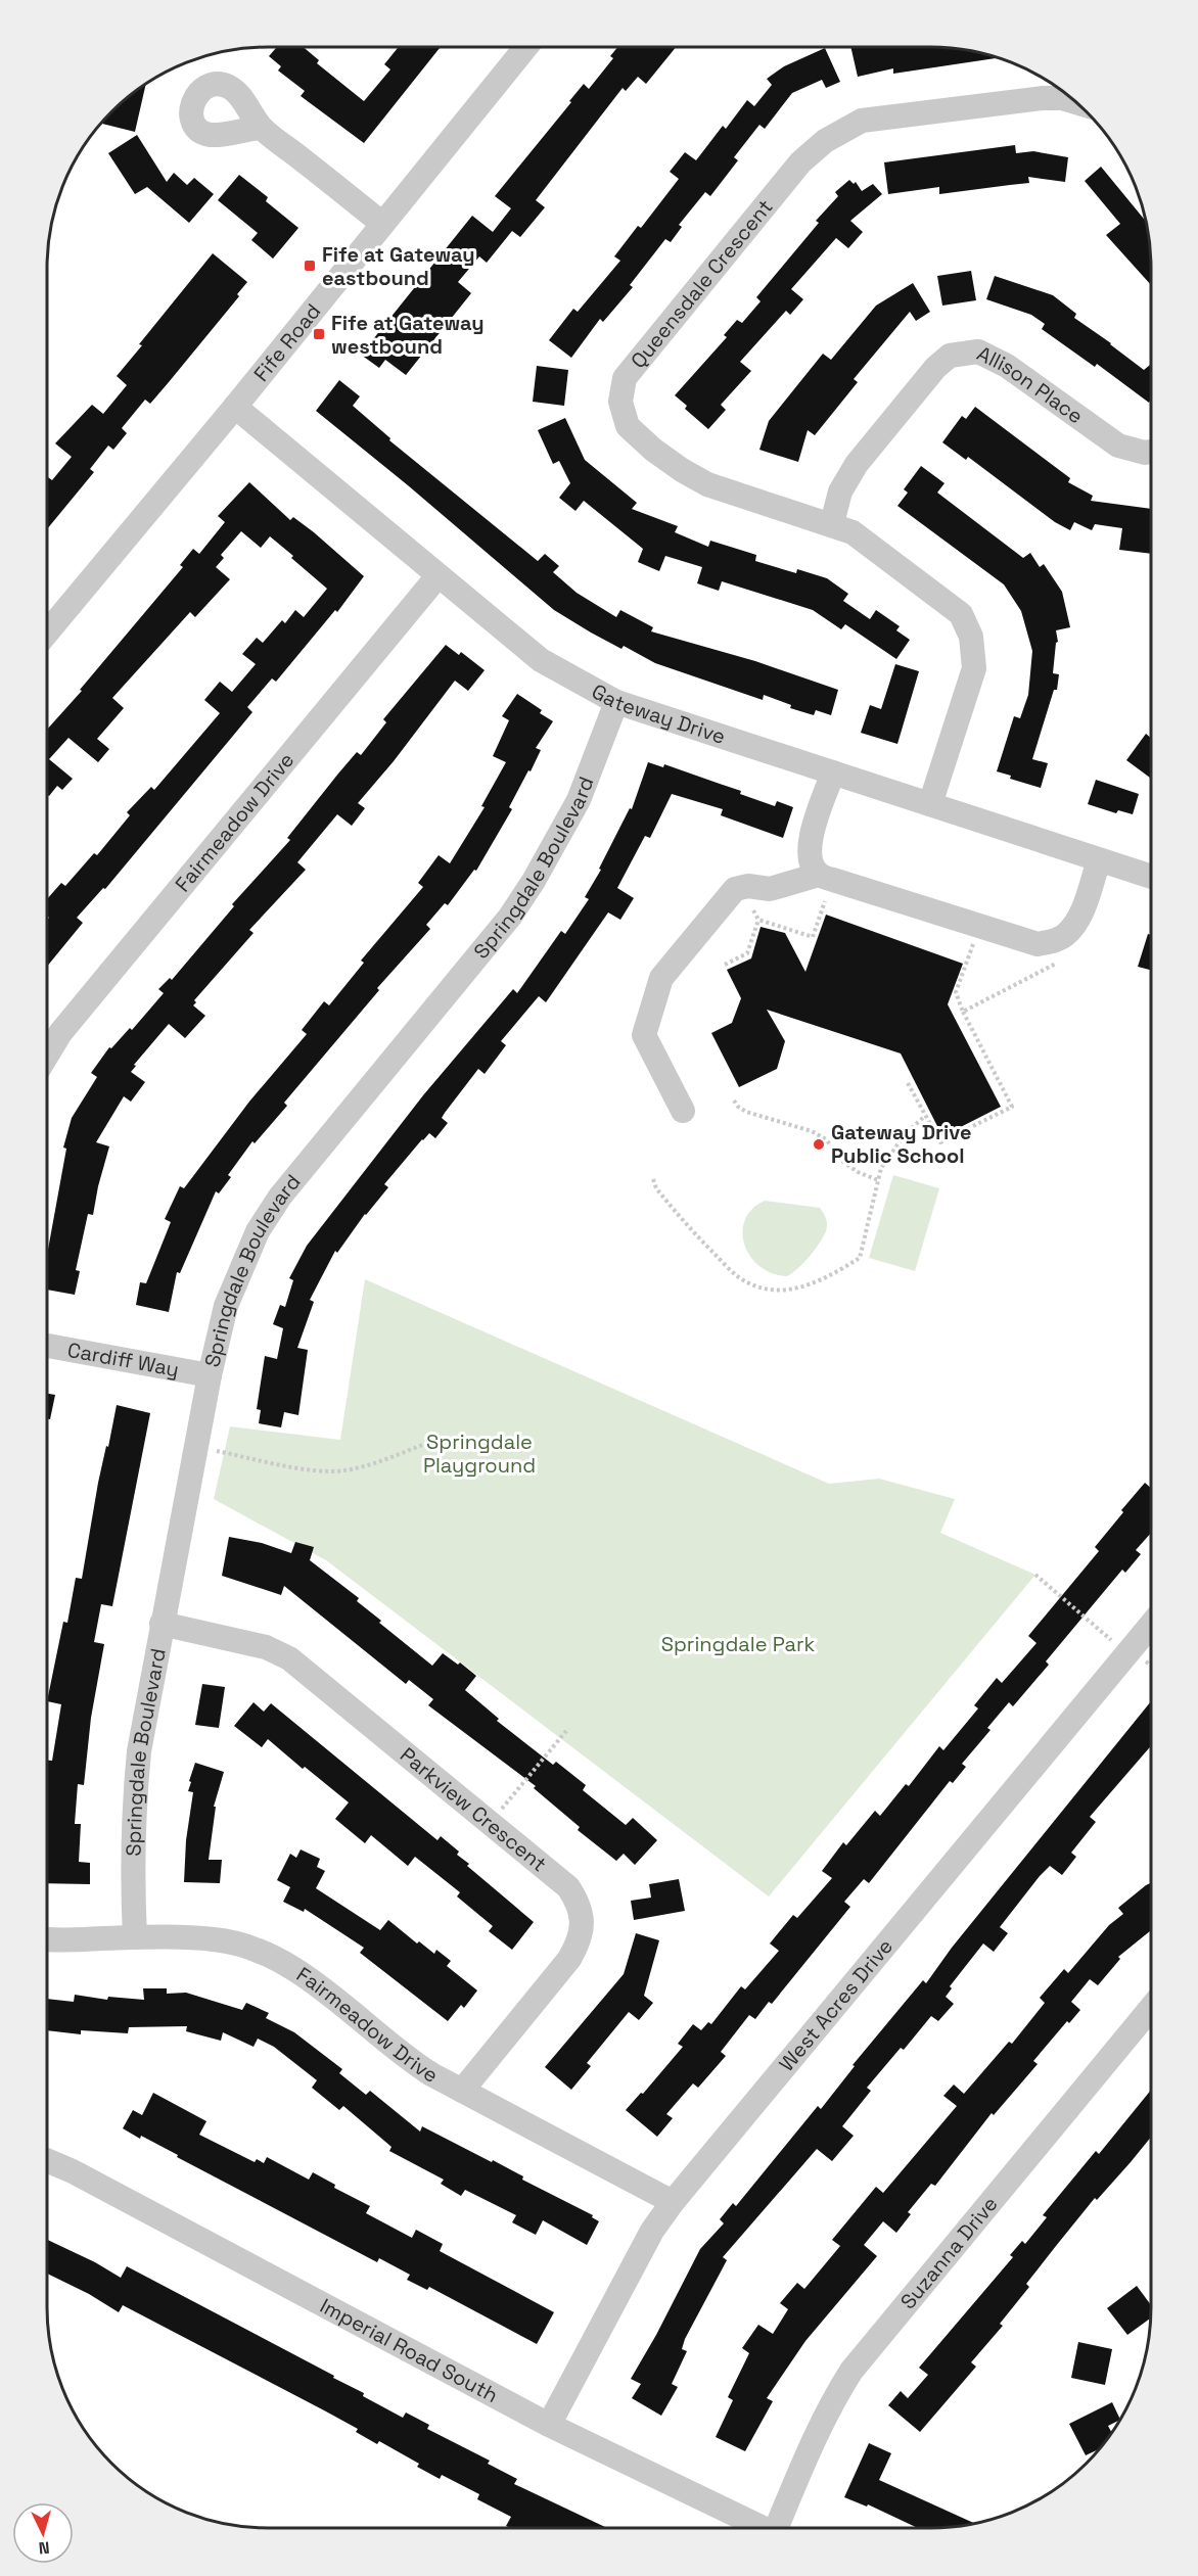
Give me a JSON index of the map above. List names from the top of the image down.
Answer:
{
  "streets": {
    "street": [
      "Queensdale Crescent",
      "Fife Road",
      "Allison Place",
      "Gateway Drive",
      "Fairmeadow Drive",
      "Springdale Boulevard",
      "Cardiff Way",
      "Parkview Crescent",
      "West Acres Drive",
      "Suzanna Drive",
      "Imperial Road South"
    ]
  },
  "crossings": [
    ["Queensdale Crescent", "Allison Place"],
    ["Queensdale Crescent", "Gateway Drive"],
    ["Fife Road", "Gateway Drive"],
    ["Gateway Drive", "Fairmeadow Drive"],
    ["Gateway Drive", "Springdale Boulevard"],
    ["Fairmeadow Drive", "Springdale Boulevard"],
    ["Fairmeadow Drive", "Parkview Crescent"],
    ["Fairmeadow Drive", "West Acres Drive"],
    ["Springdale Boulevard", "Cardiff Way"],
    ["Springdale Boulevard", "Parkview Crescent"],
    ["West Acres Drive", "Imperial Road South"]
  ],
  "parks": ["Springdale Playground", "Springdale Park"],
  "places": {
    "transit": ["Fife at Gateway eastbound", "Fife at Gateway westbound"],
    "other": ["Gateway Drive Public School"]
  },
  "north": "bottom"
}
